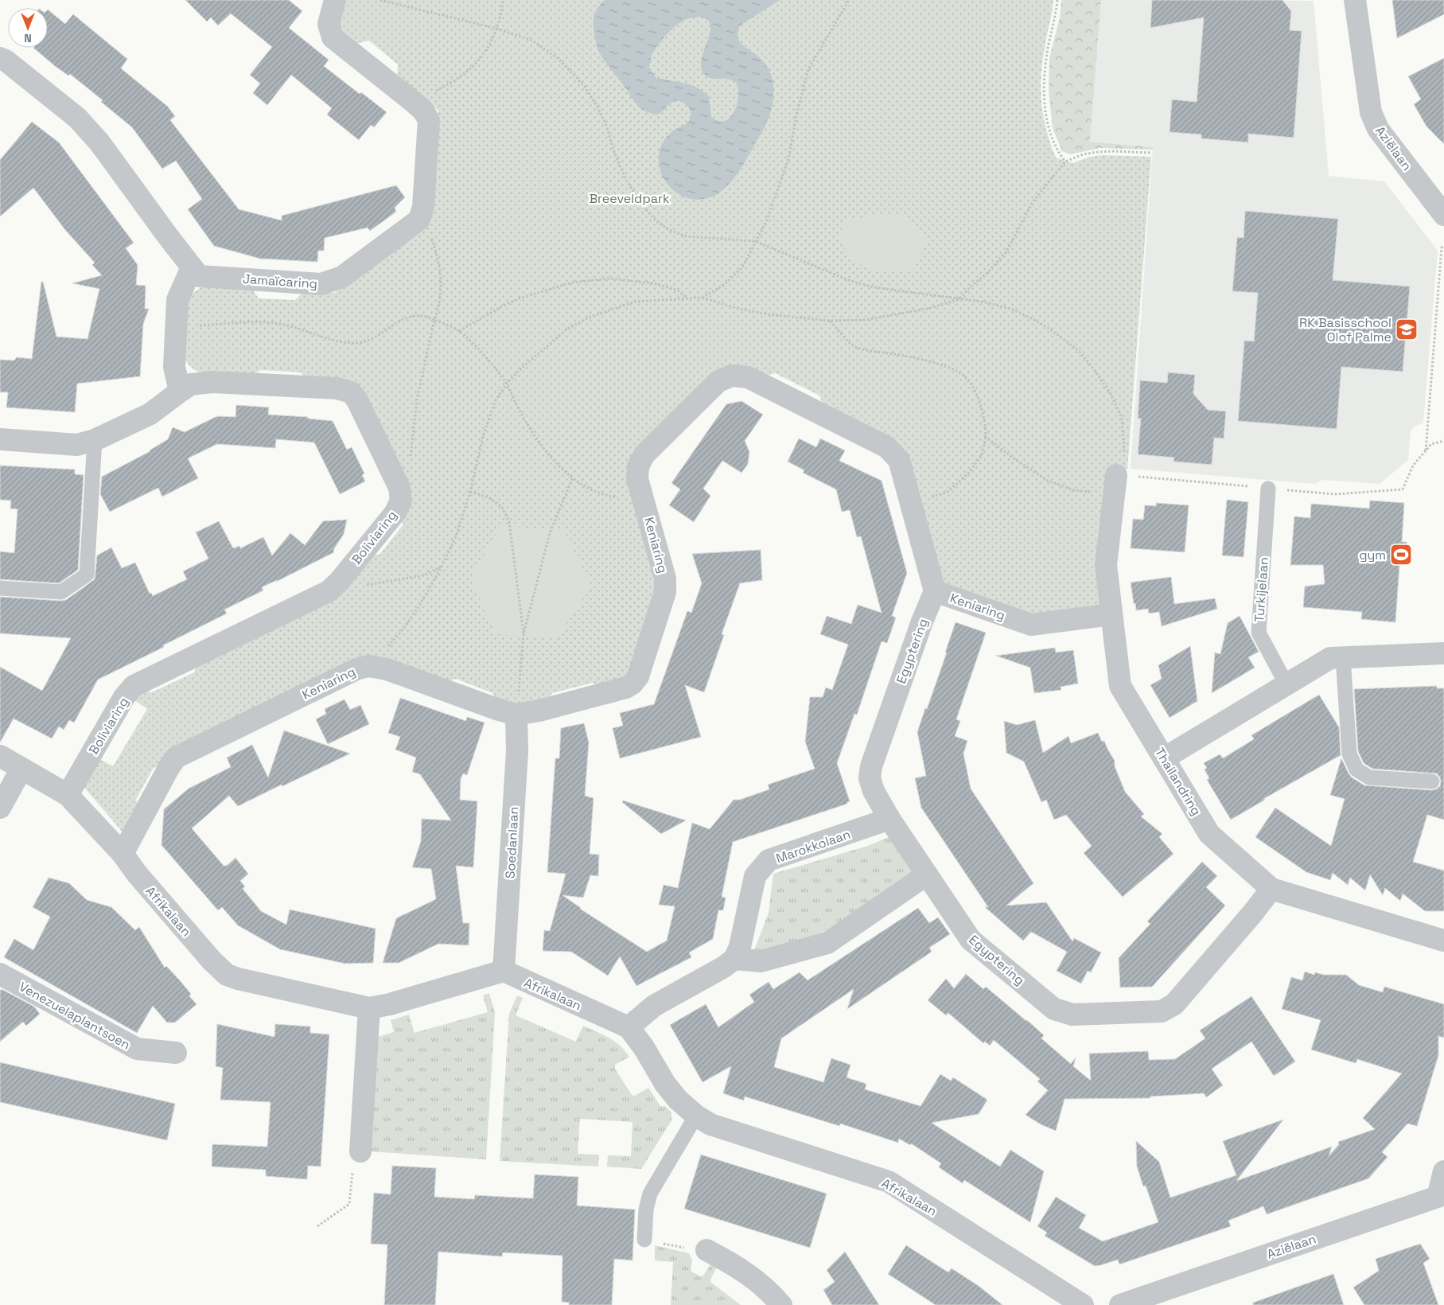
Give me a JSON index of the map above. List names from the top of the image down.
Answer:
{
  "streets": {
    "street": [
      "Aziëlaan",
      "Jamaïcaring",
      "Boliviaring",
      "Keniaring",
      "Egyptering",
      "Thailandring",
      "Soedanlaan",
      "Marokkolaan",
      "Afrikalaan",
      "Venezuelaplantsoen"
    ],
    "lane": ["Turkijelaan"]
  },
  "crossings": [
    ["Boliviaring", "Afrikalaan"],
    ["Keniaring", "Egyptering"],
    ["Keniaring", "Thailandring"],
    ["Keniaring", "Soedanlaan"],
    ["Keniaring", "Afrikalaan"],
    ["Egyptering", "Thailandring"],
    ["Egyptering", "Marokkolaan"],
    ["Soedanlaan", "Afrikalaan"]
  ],
  "parks": ["Breeveldpark"],
  "places": {
    "school or university": ["RK Basisschool Olof Palme"],
    "sports": ["gym"]
  },
  "north": "bottom"
}
